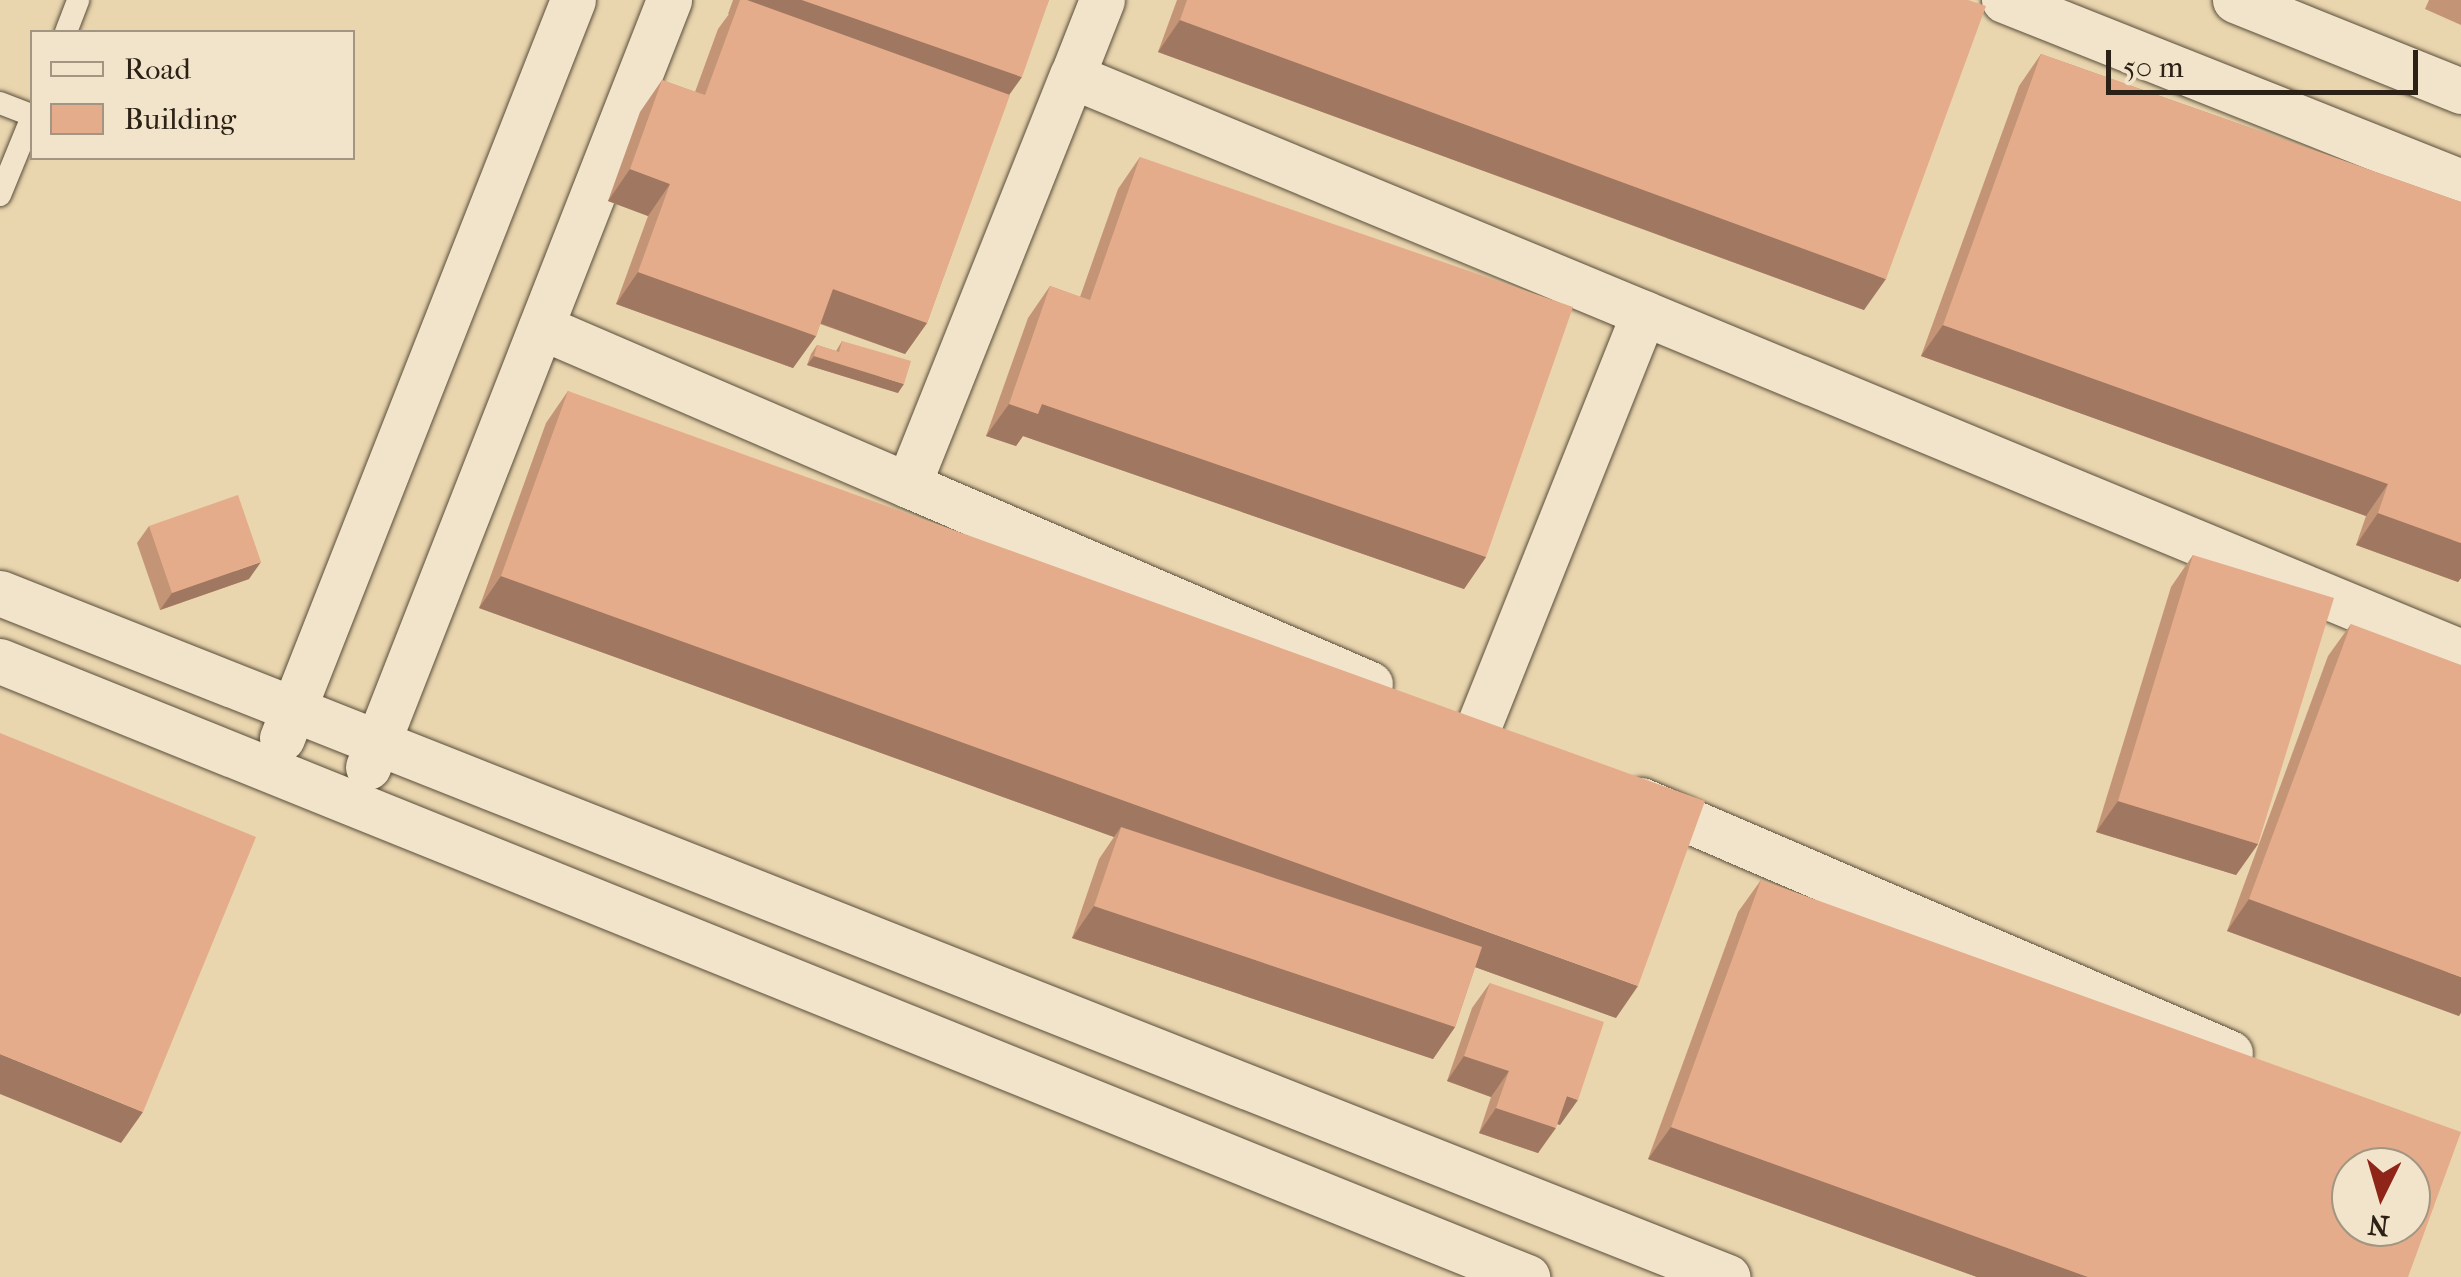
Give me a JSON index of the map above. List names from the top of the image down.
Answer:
{
  "legend": ["Road", "Building"],
  "scale_bar": "50 m",
  "north": "bottom"
}
